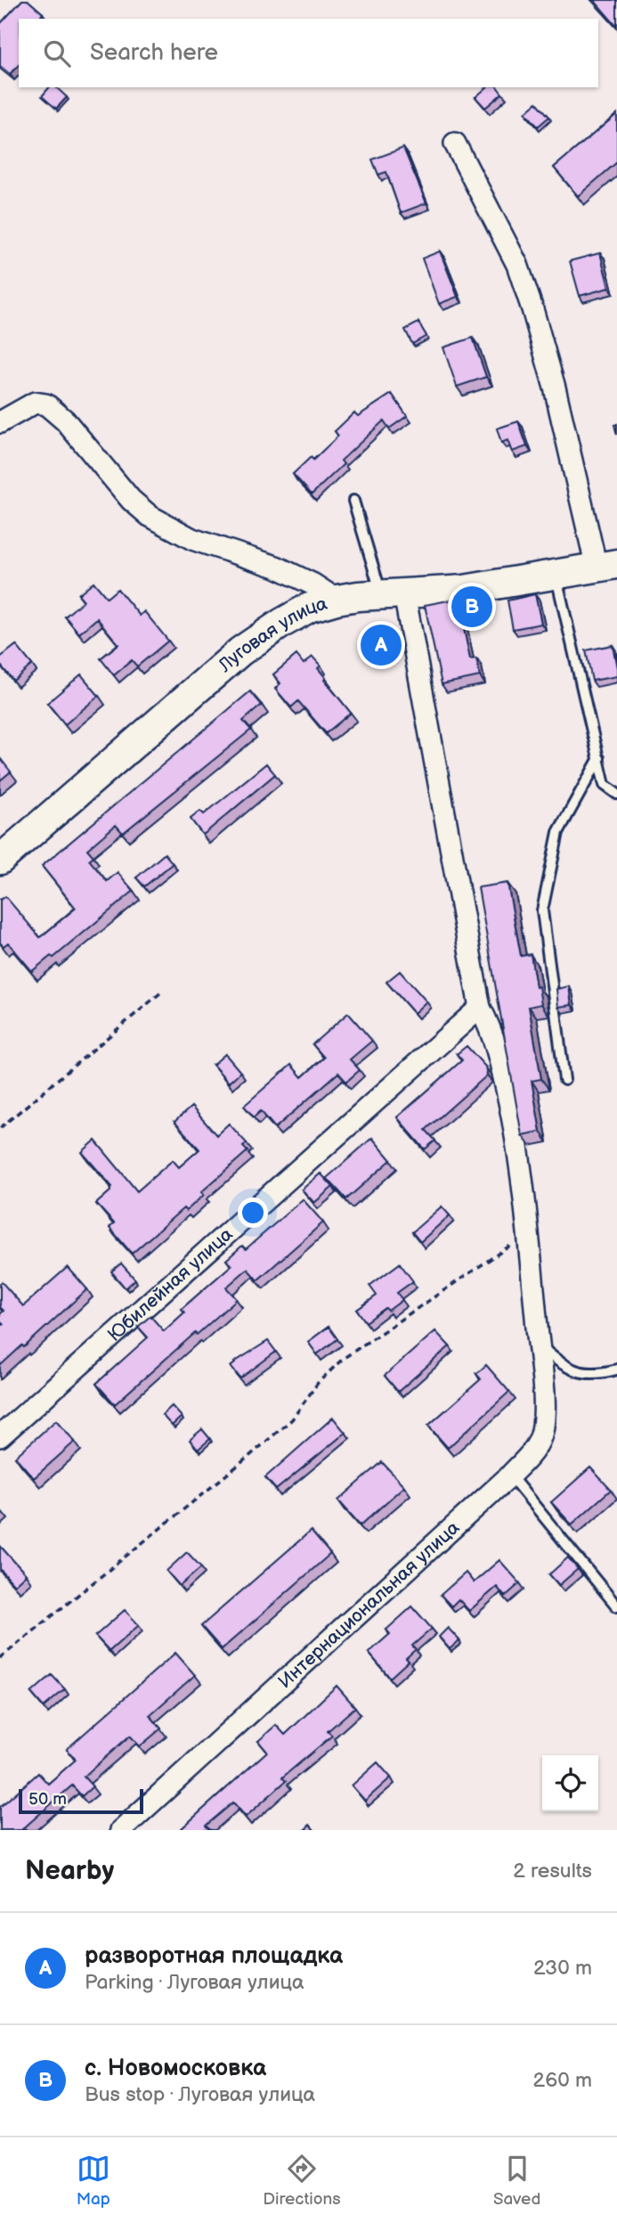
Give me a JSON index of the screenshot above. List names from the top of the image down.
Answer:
{
  "streets": {
    "street": ["Луговая улица", "Юбилейная улица", "Интернациональная улица"]
  },
  "crossings": [
    ["Луговая улица", "Интернациональная улица"],
    ["Юбилейная улица", "Интернациональная улица"]
  ],
  "scale_bar": "50 m",
  "page": {
    "search": "Search here",
    "pins": ["B", "A"],
    "scale": "50 m",
    "heading": ["Nearby", "2 results"],
    "list": [
      {
        "mark": "A",
        "name": "разворотная площадка",
        "note": "Parking · Луговая улица",
        "value": "230 m"
      },
      {
        "mark": "B",
        "name": "с. Новомосковка",
        "note": "Bus stop · Луговая улица",
        "value": "260 m"
      }
    ],
    "nav": ["Map", "Directions", "Saved"]
  }
}
